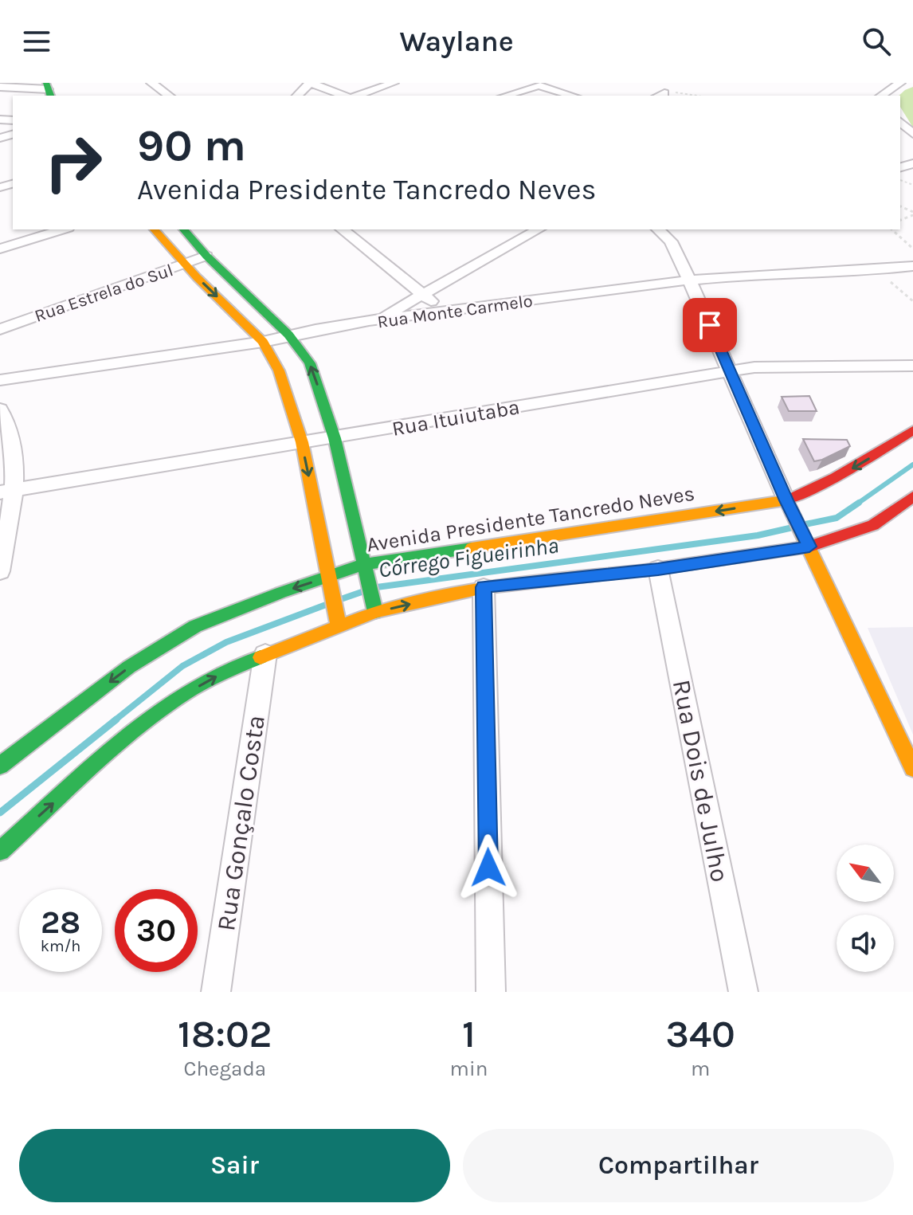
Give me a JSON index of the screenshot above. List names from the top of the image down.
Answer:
{
  "streets": {
    "street": [
      "Rua Estrela do Sul",
      "Rua Monte Carmelo",
      "Rua Ituiutaba",
      "Avenida Presidente Tancredo Neves",
      "Rua Dois de Julho",
      "Rua Gonçalo Costa"
    ]
  },
  "water": ["Córrego Figueirinha"],
  "north": "top left",
  "page": {
    "header": "Waylane",
    "turn": ["90 m", "Avenida Presidente Tancredo Neves"],
    "speed": "28 km/h",
    "limit": "30",
    "eta": [
      "18:02",
      "Chegada",
      "1",
      "min",
      "340",
      "m"
    ],
    "buttons": ["Sair", "Compartilhar"]
  }
}
